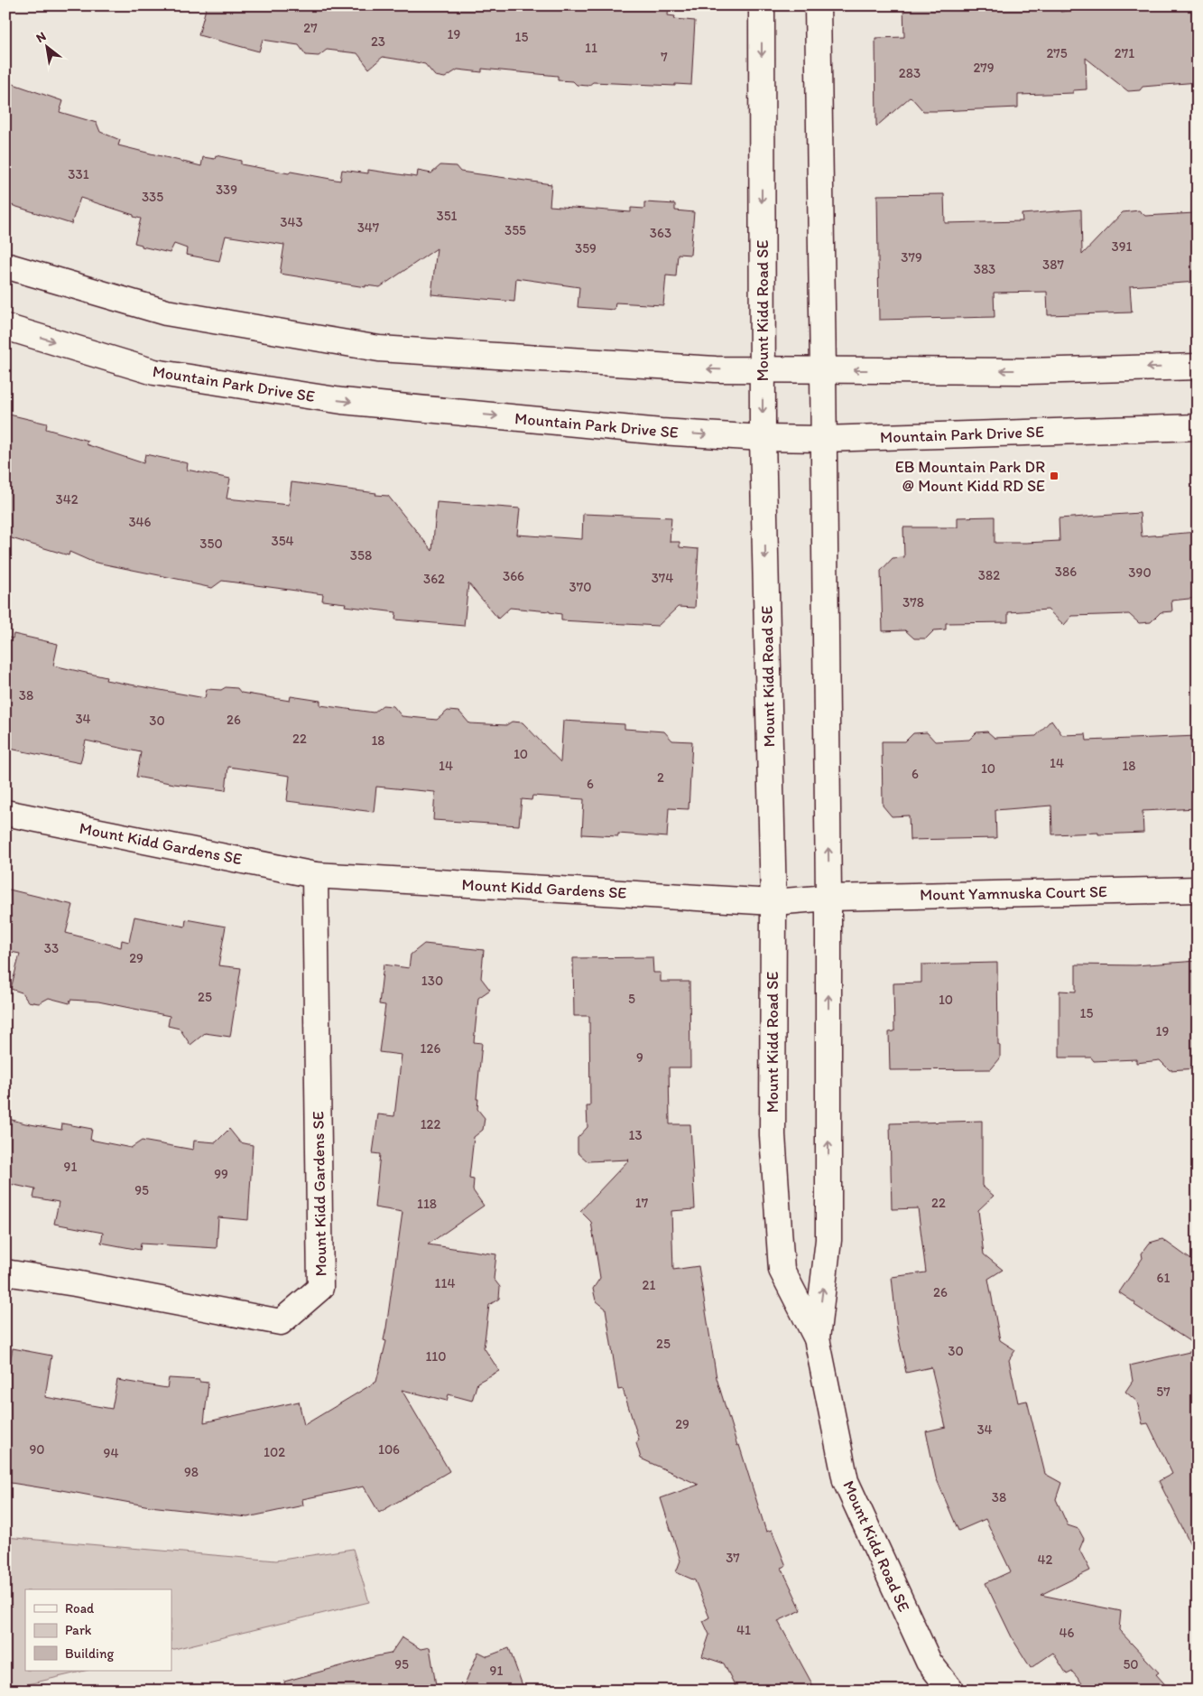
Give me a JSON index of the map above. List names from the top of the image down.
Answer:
{
  "streets": {
    "street": [
      "Mount Kidd Road SE",
      "Mountain Park Drive SE",
      "Mount Kidd Gardens SE",
      "Mount Yamnuska Court SE"
    ]
  },
  "crossings": [
    ["Mount Kidd Road SE", "Mountain Park Drive SE"],
    ["Mount Kidd Road SE", "Mount Kidd Gardens SE"],
    ["Mount Kidd Road SE", "Mount Yamnuska Court SE"],
    ["Mount Kidd Gardens SE", "Mount Yamnuska Court SE"]
  ],
  "places": {
    "transit": ["EB Mountain Park DR @ Mount Kidd RD SE"]
  },
  "house_numbers": [
    "27",
    "19",
    "15",
    "23",
    "11",
    "275",
    "271",
    "7",
    "279",
    "283",
    "331",
    "339",
    "335",
    "351",
    "343",
    "347",
    "355",
    "363",
    "391",
    "359",
    "379",
    "387",
    "383",
    "342",
    "346",
    "354",
    "350",
    "358",
    "386",
    "390",
    "382",
    "366",
    "374",
    "362",
    "370",
    "378",
    "38",
    "34",
    "26",
    "30",
    "22",
    "18",
    "10",
    "14",
    "14",
    "18",
    "10",
    "6",
    "2",
    "6",
    "33",
    "29",
    "130",
    "25",
    "5",
    "10",
    "15",
    "19",
    "126",
    "9",
    "122",
    "13",
    "91",
    "99",
    "95",
    "17",
    "22",
    "118",
    "61",
    "114",
    "21",
    "26",
    "25",
    "30",
    "110",
    "57",
    "29",
    "34",
    "90",
    "106",
    "102",
    "94",
    "98",
    "38",
    "37",
    "42",
    "41",
    "46",
    "95",
    "50",
    "91"
  ],
  "legend": ["Road", "Park", "Building"],
  "north": "top left"
}
